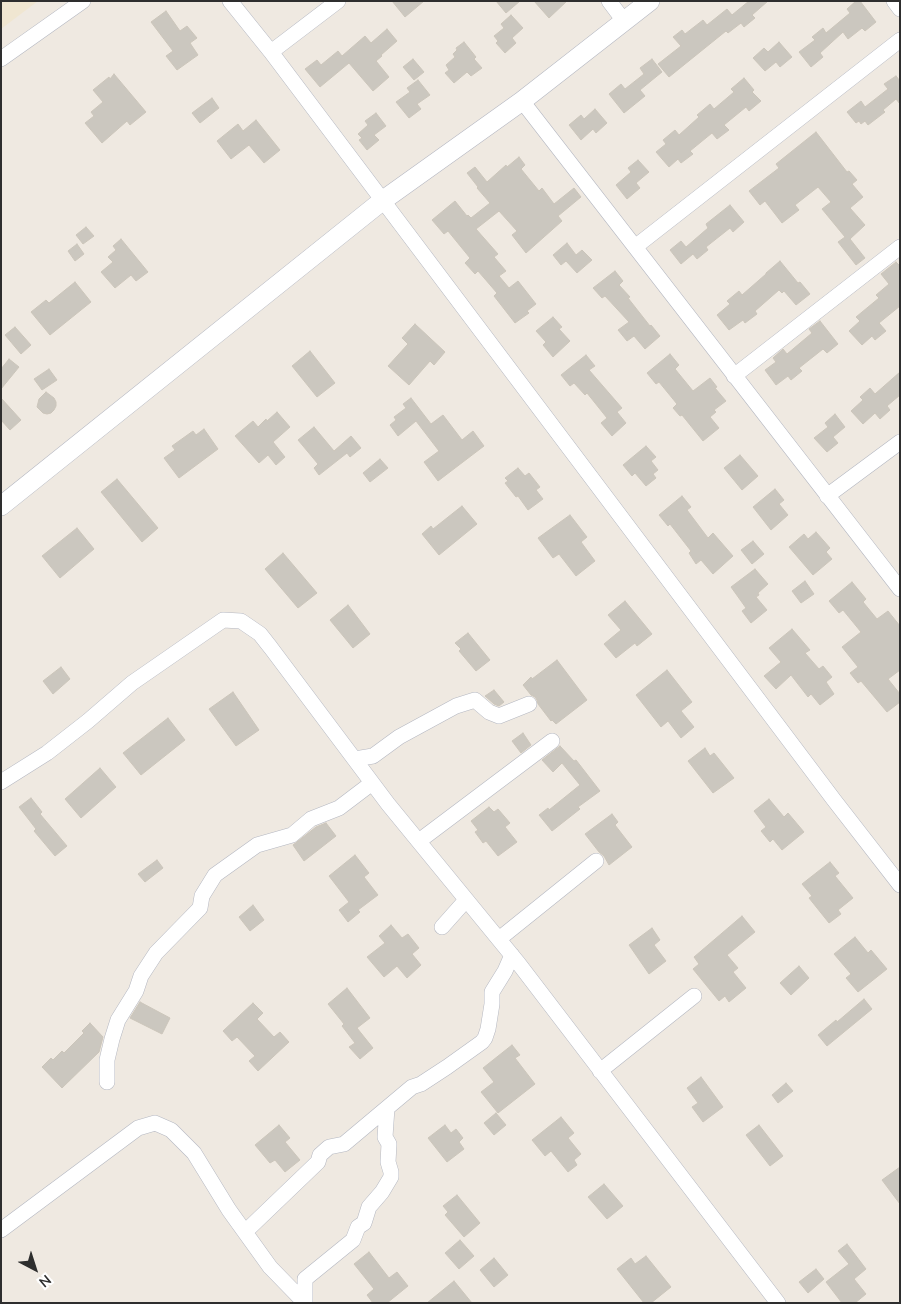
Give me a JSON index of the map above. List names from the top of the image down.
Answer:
{
  "north": "bottom right"
}
